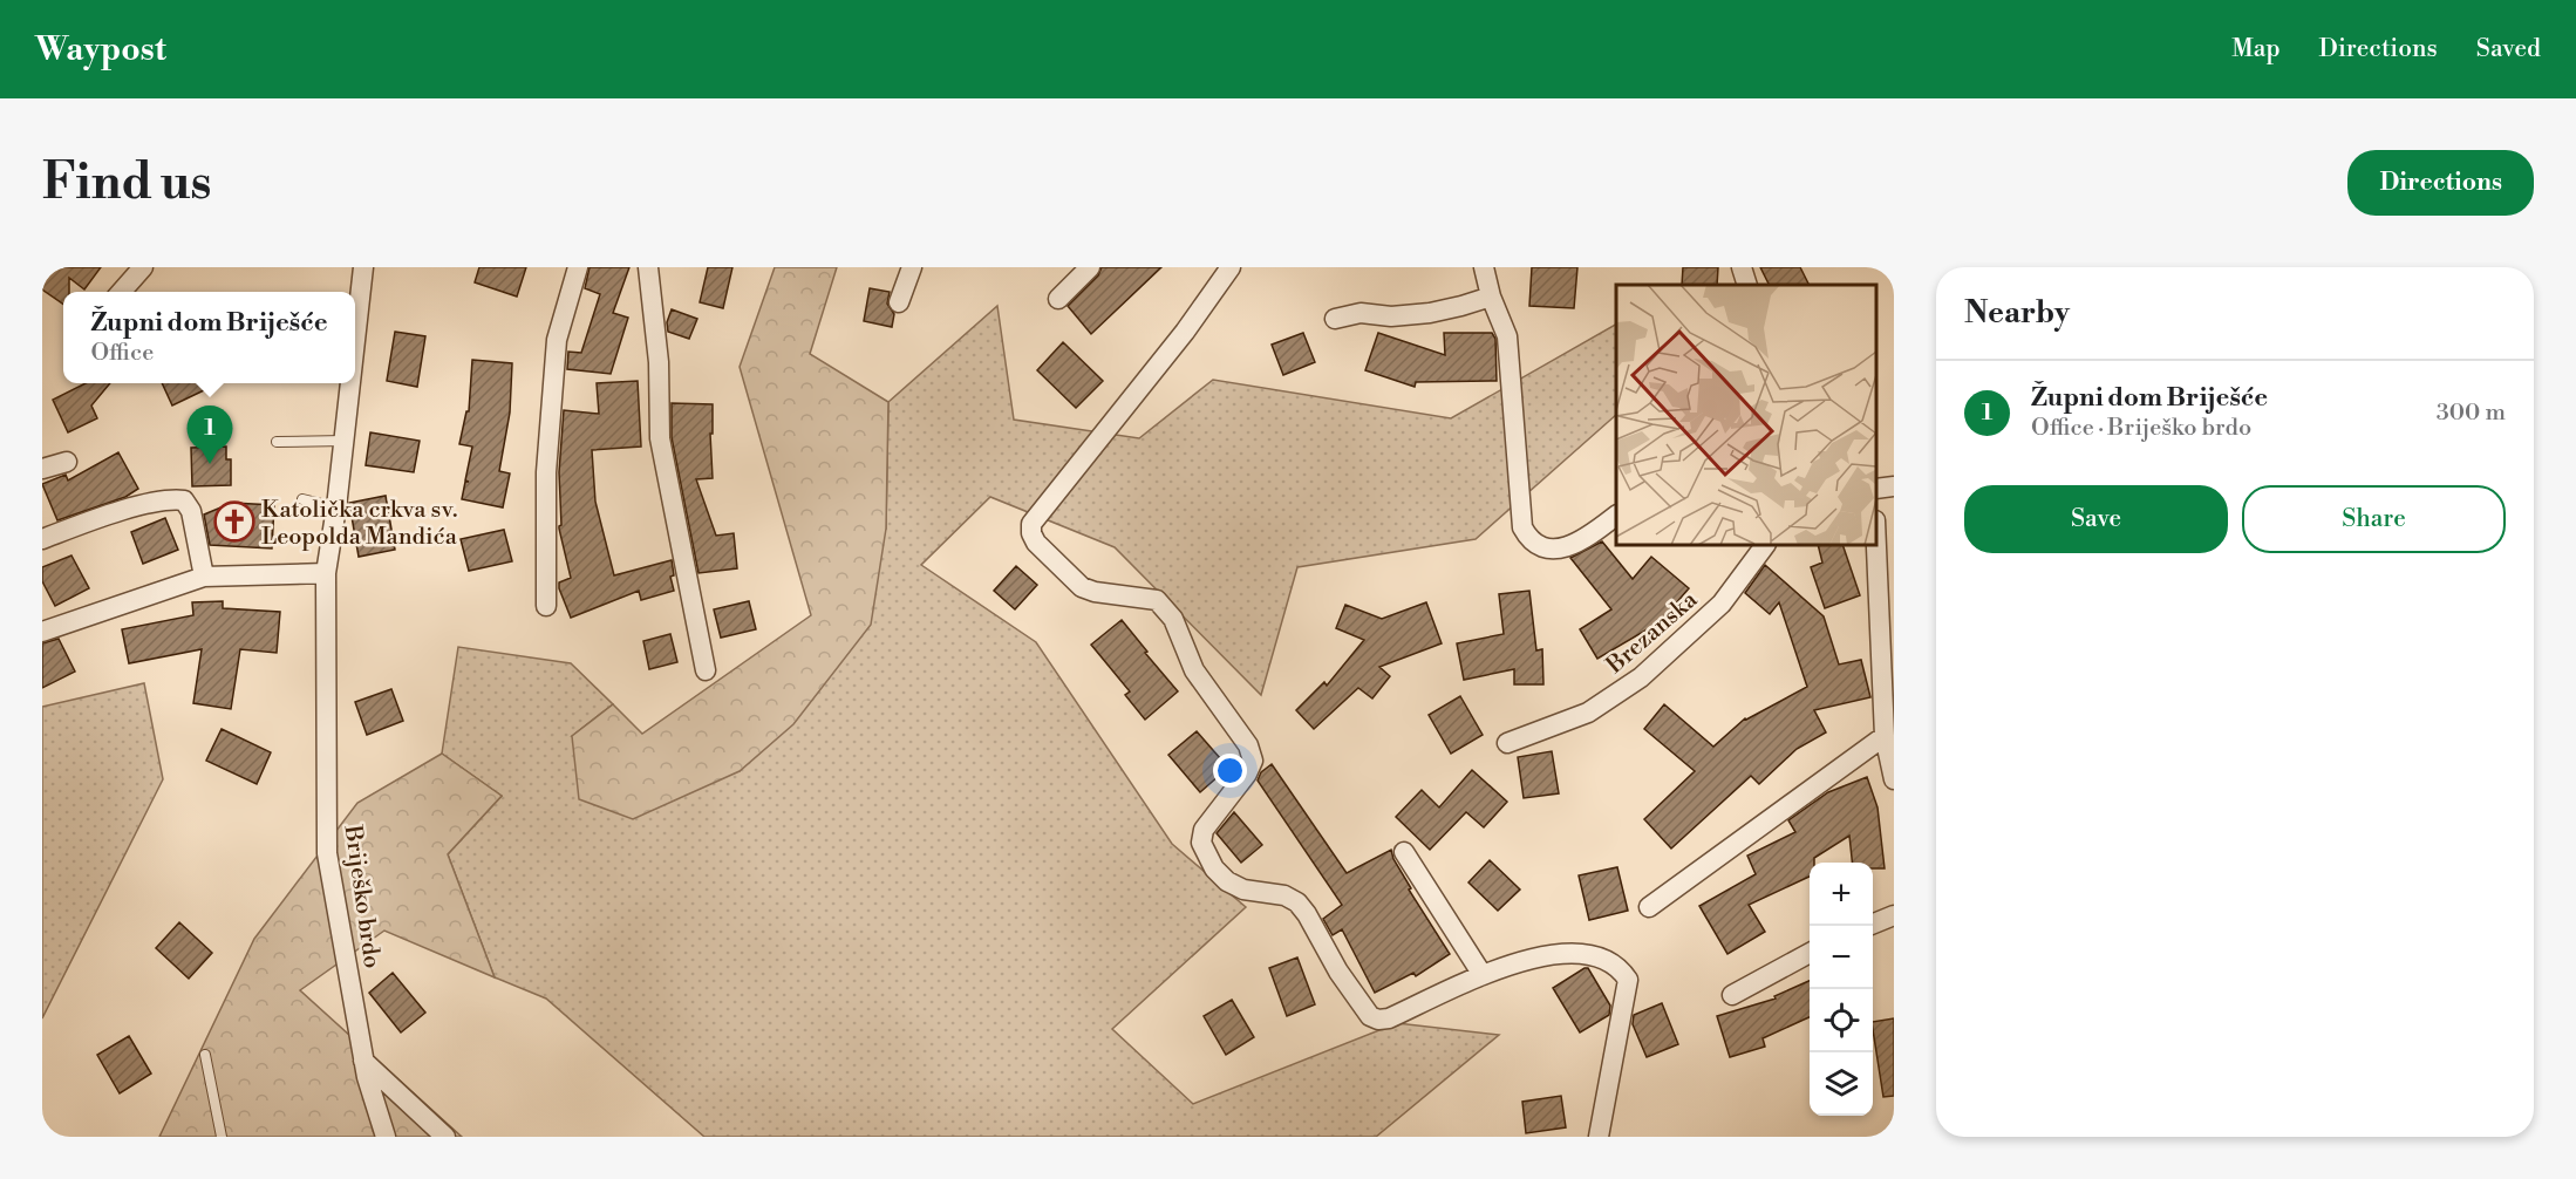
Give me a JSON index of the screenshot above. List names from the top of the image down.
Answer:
{
  "streets": {
    "street": ["Brezanska", "Briješko brdo"]
  },
  "places": {
    "church": ["Katolička crkva sv. Leopolda Mandića"]
  },
  "page": {
    "header": "Waypost",
    "nav": ["Map", "Directions", "Saved"],
    "buttons": [
      "Directions",
      ["Save", "Share"]
    ],
    "title": "Find us",
    "heading": "Nearby",
    "popup": ["Župni dom Briješće", "Office"],
    "list": [
      {
        "mark": "1",
        "name": "Župni dom Briješće",
        "note": "Office · Briješko brdo",
        "value": "300 m"
      }
    ],
    "pins": "1",
    "map_buttons": ["+", "−"]
  }
}
